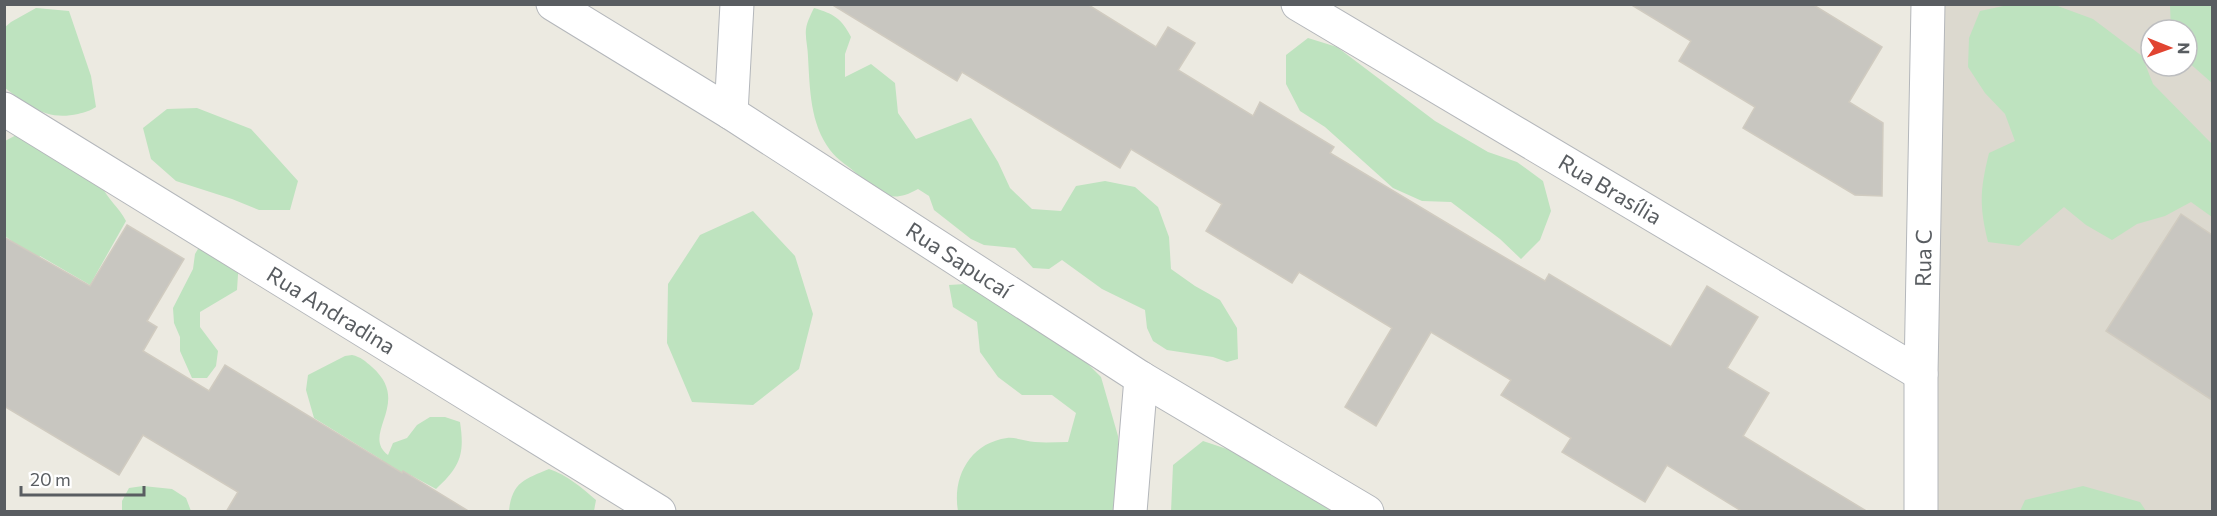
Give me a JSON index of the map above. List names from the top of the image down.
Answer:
{
  "streets": {
    "street": [
      "Rua Brasília",
      "Rua C",
      "Rua Sapucaí",
      "Rua Andradina"
    ]
  },
  "crossings": [
    ["Rua Brasília", "Rua C"]
  ],
  "scale_bar": "20 m",
  "north": "right"
}
